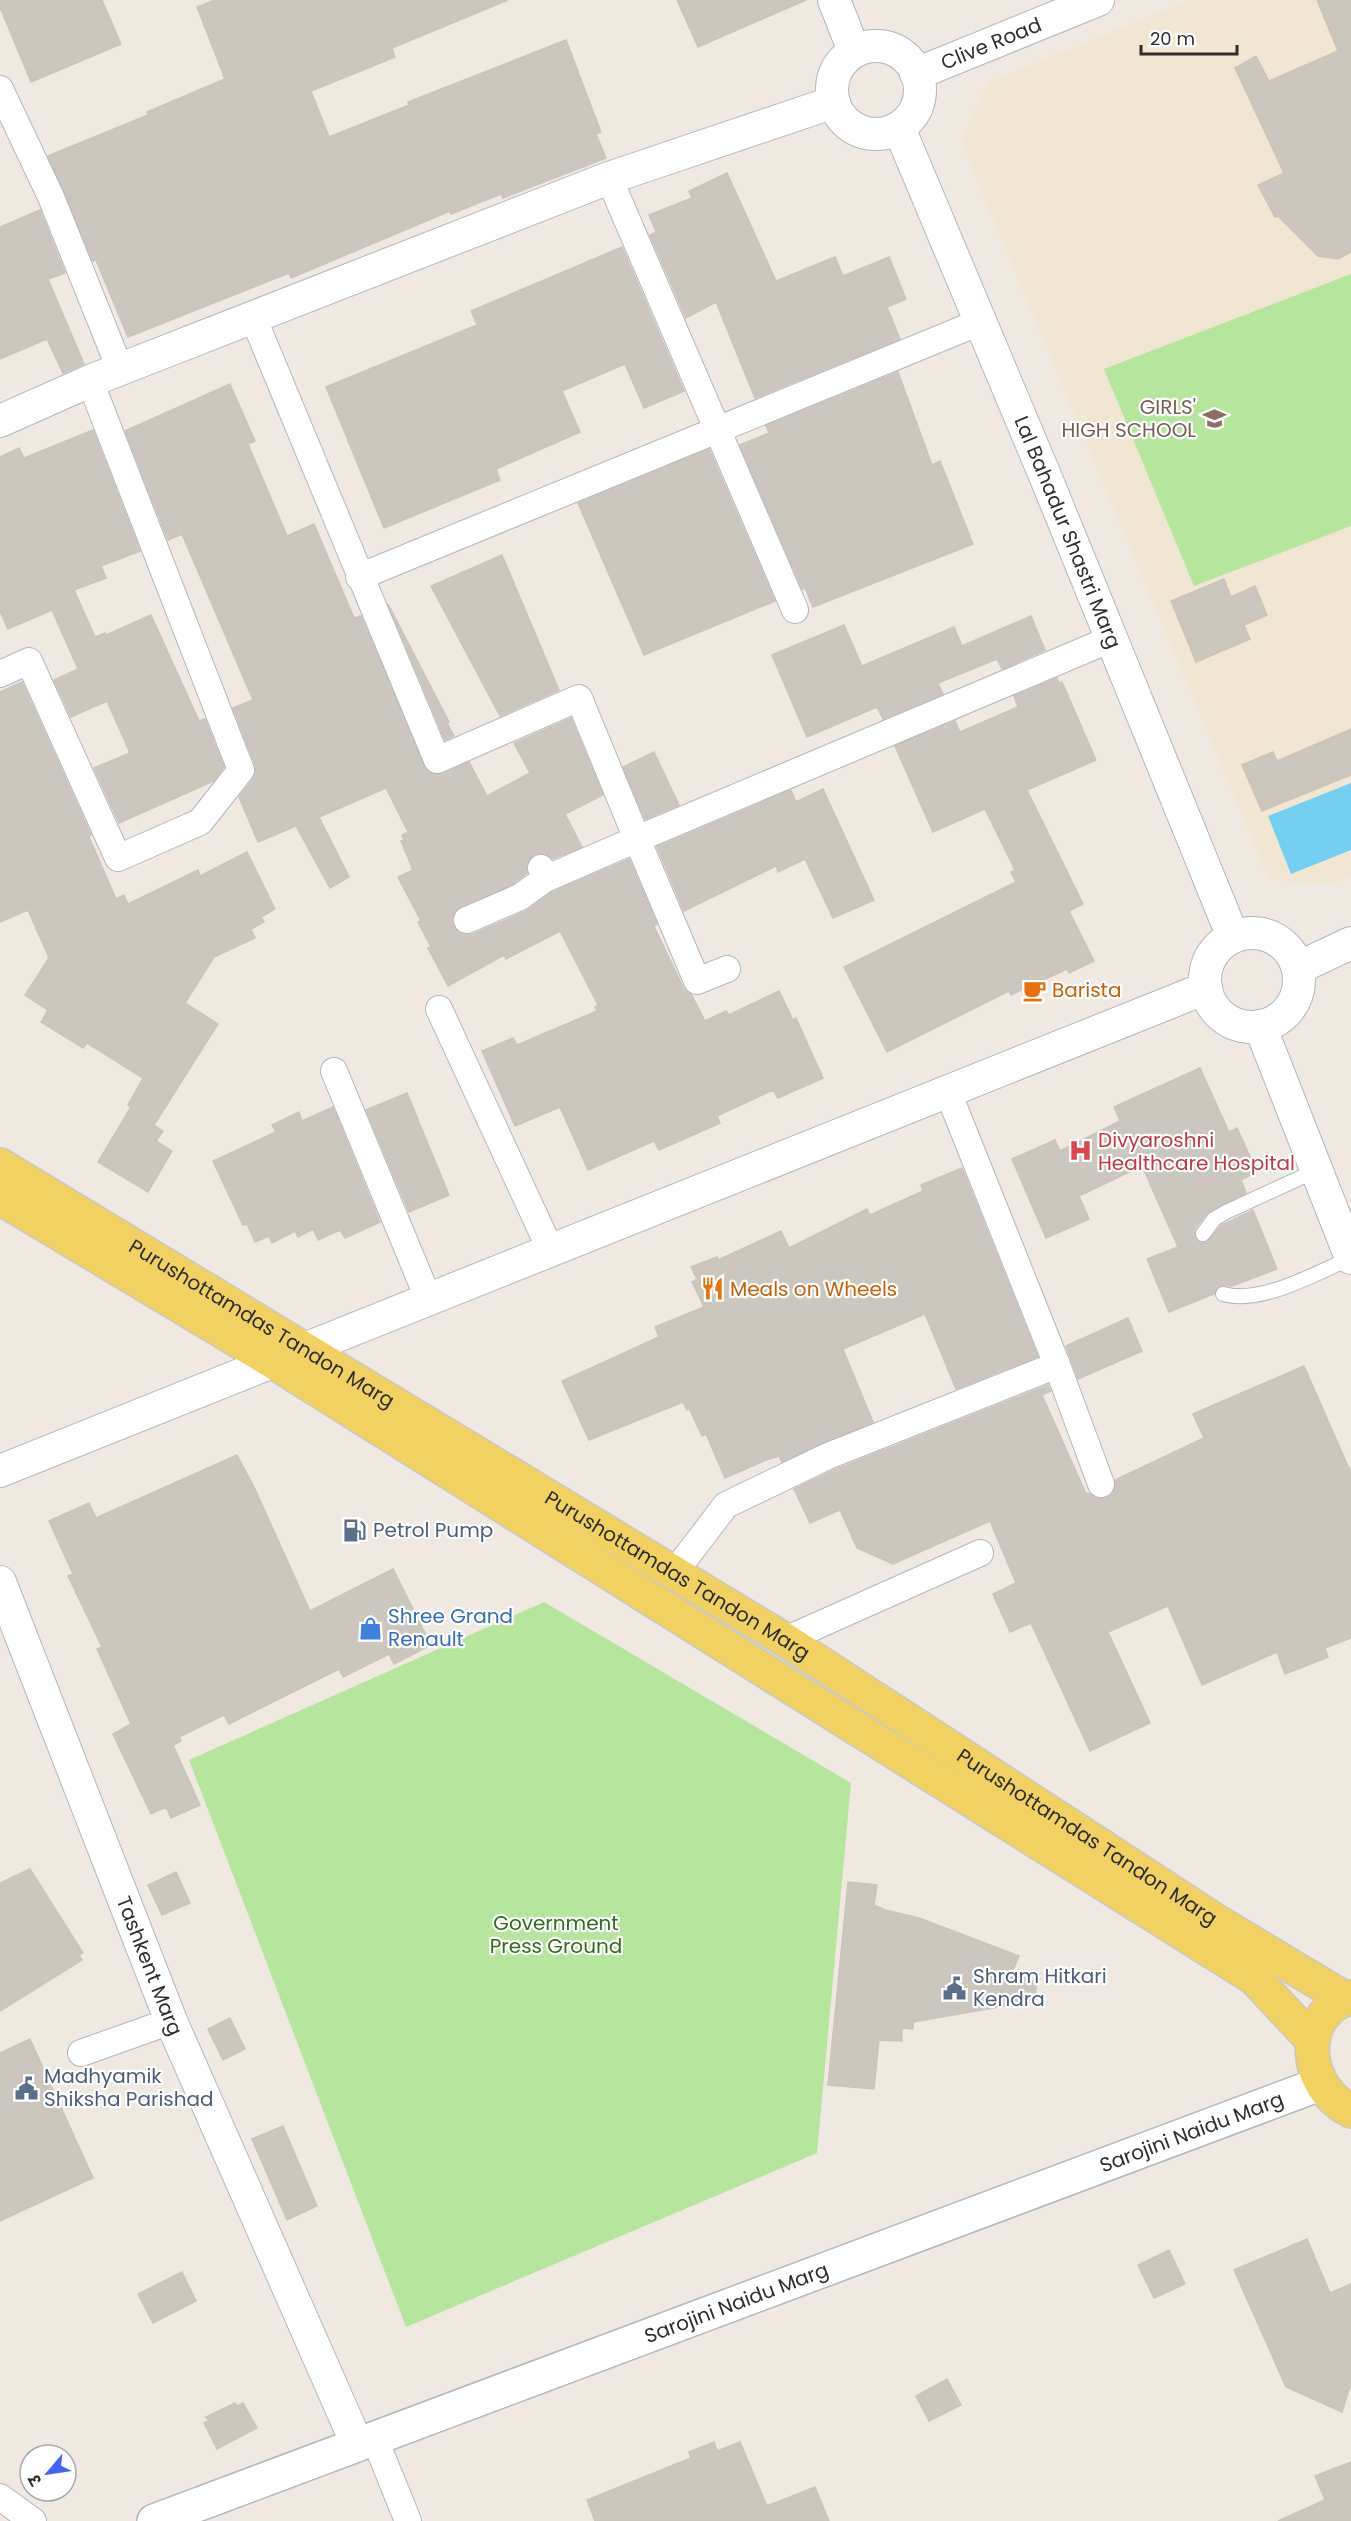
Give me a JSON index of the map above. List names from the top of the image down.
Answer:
{
  "streets": {
    "main road": ["Purushottamdas Tandon Marg", "Sarojini Naidu Marg"],
    "street": ["Clive Road", "Lal Bahadur Shastri Marg", "Tashkent Marg"]
  },
  "crossings": [
    ["Clive Road", "Lal Bahadur Shastri Marg"],
    ["Tashkent Marg", "Sarojini Naidu Marg"]
  ],
  "parks": ["Government Press Ground"],
  "places": {
    "school or university": ["GIRLS' HIGH SCHOOL"],
    "cafe": ["Barista"],
    "hospital": ["Divyaroshni Healthcare Hospital"],
    "restaurant": ["Meals on Wheels"],
    "fuel station": ["Petrol Pump"],
    "shop": ["Shree Grand Renault"],
    "public building": ["Shram Hitkari Kendra", "Madhyamik Shiksha Parishad"]
  },
  "scale_bar": "20 m",
  "north": "bottom left"
}
